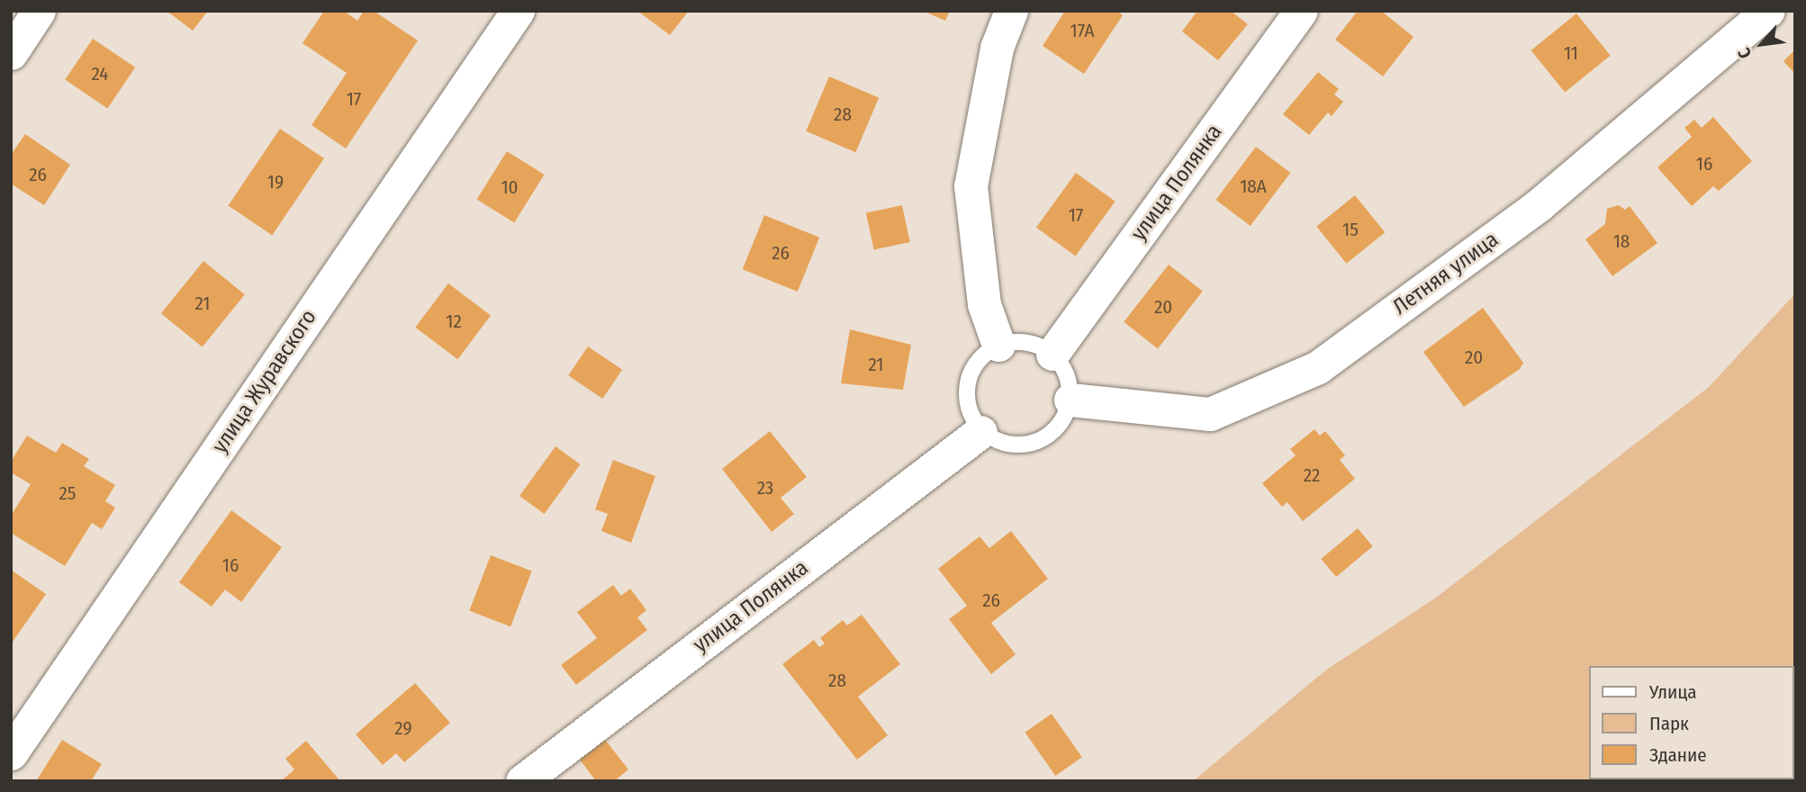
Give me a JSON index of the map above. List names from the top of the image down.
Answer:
{
  "streets": {
    "street": ["улица Полянка", "Летняя улица", "улица Журавского"]
  },
  "crossings": [
    ["улица Полянка", "Летняя улица"]
  ],
  "house_numbers": [
    "17А",
    "11",
    "24",
    "17",
    "28",
    "16",
    "26",
    "19",
    "18А",
    "10",
    "17",
    "15",
    "18",
    "26",
    "21",
    "20",
    "12",
    "20",
    "21",
    "22",
    "23",
    "25",
    "16",
    "26",
    "28",
    "29"
  ],
  "legend": ["Улица", "Парк", "Здание"],
  "north": "bottom left"
}
